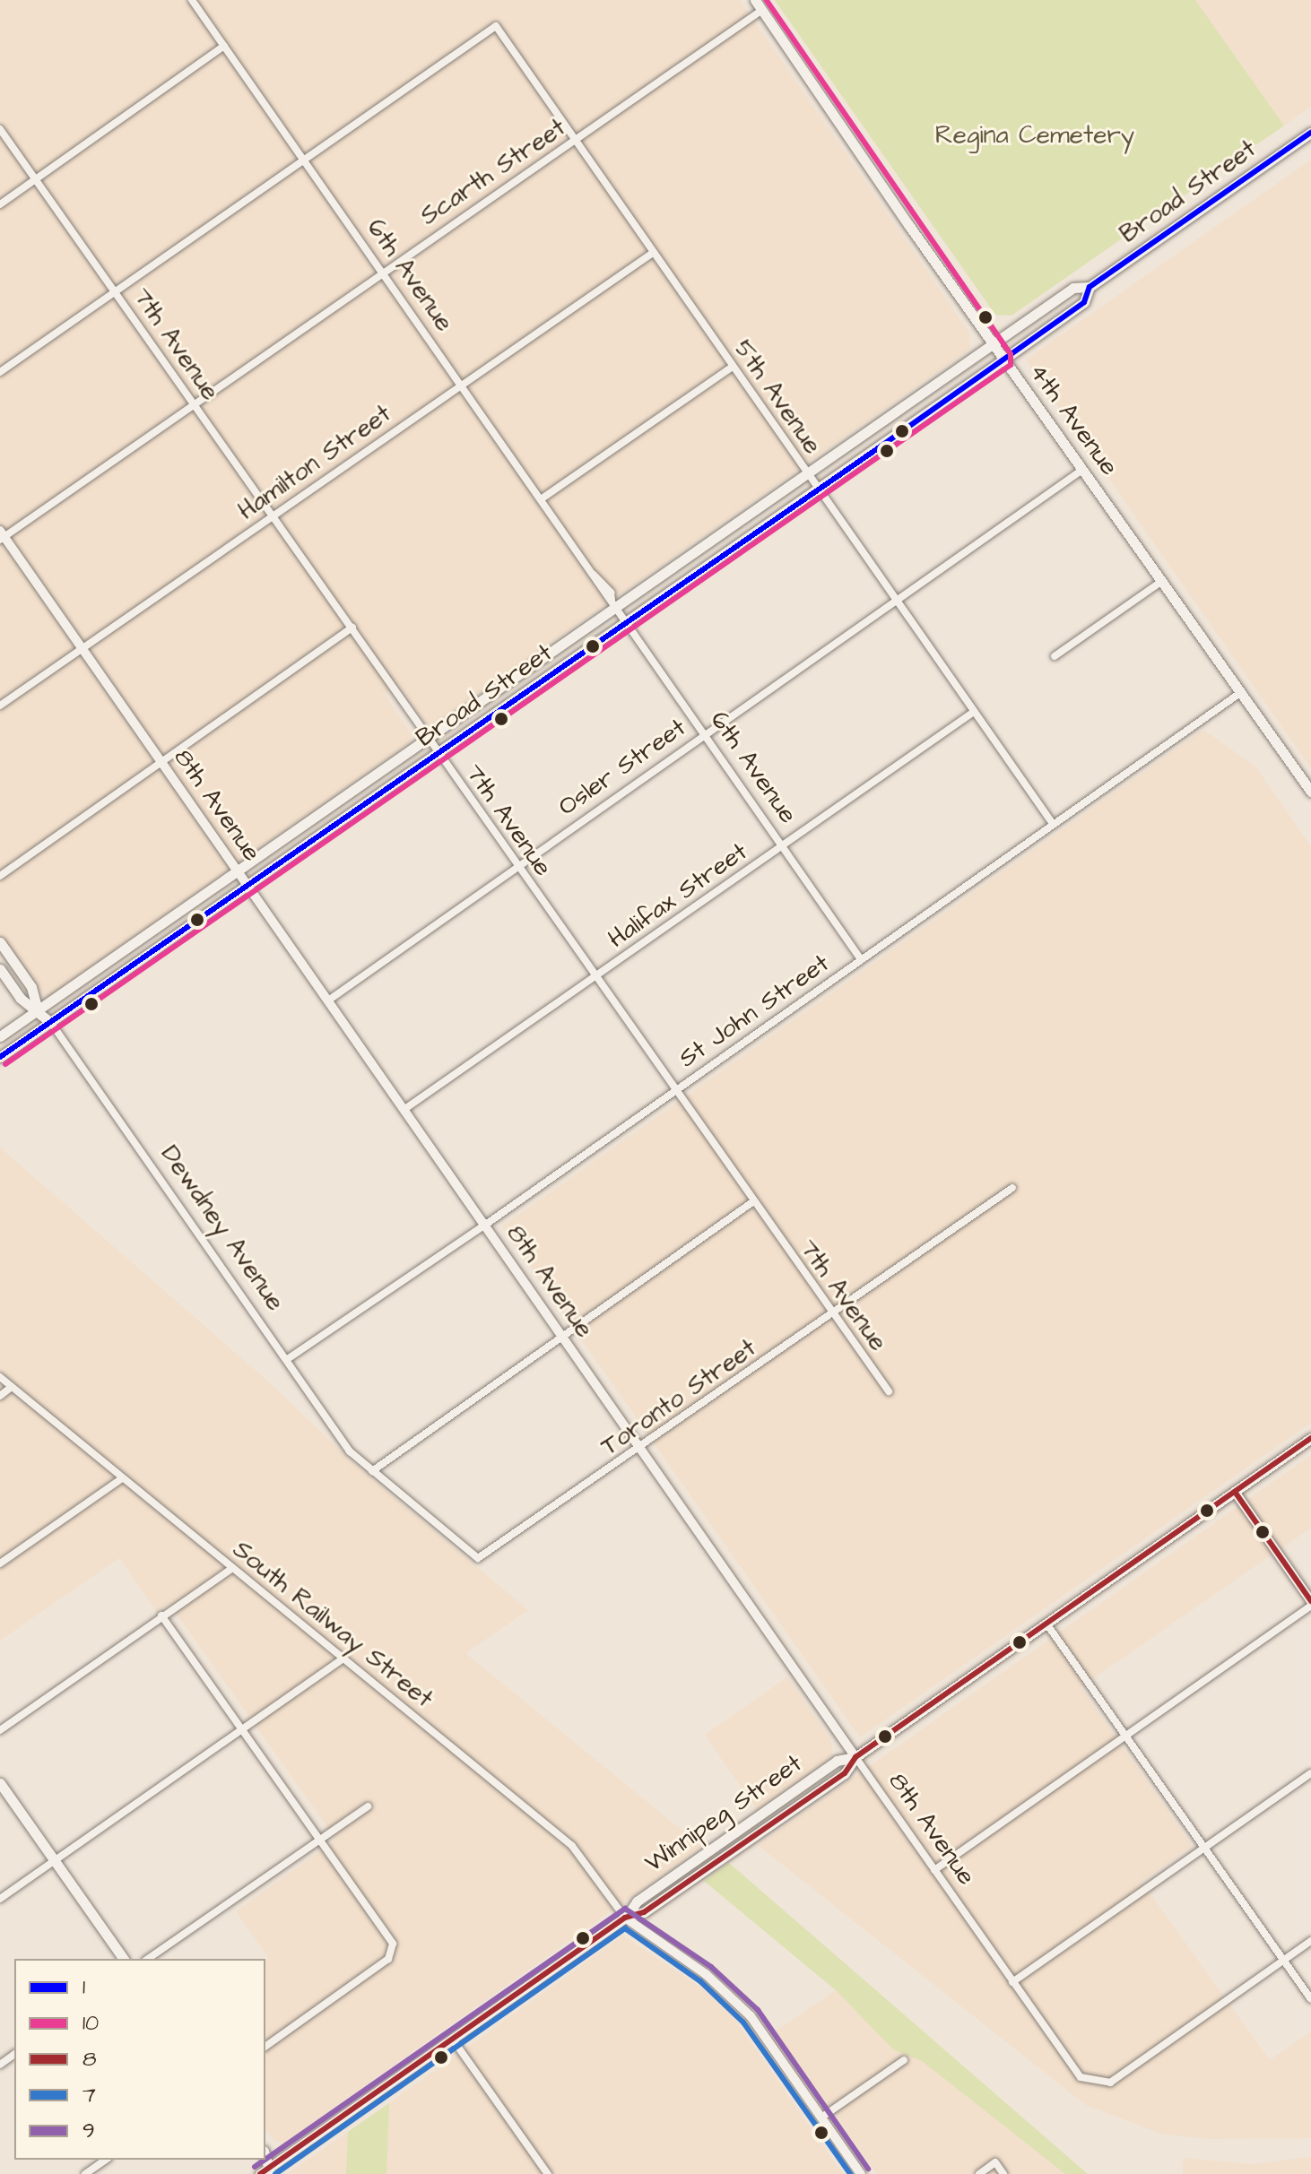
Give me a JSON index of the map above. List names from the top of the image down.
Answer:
{
  "streets": {
    "main road": [
      "Broad Street",
      "4th Avenue",
      "Dewdney Avenue",
      "Winnipeg Street"
    ],
    "street": [
      "Scarth Street",
      "6th Avenue",
      "7th Avenue",
      "5th Avenue",
      "Hamilton Street",
      "Osler Street",
      "8th Avenue",
      "Halifax Street",
      "St John Street",
      "Toronto Street",
      "South Railway Street"
    ]
  },
  "crossings": [
    ["Scarth Street", "6th Avenue"],
    ["Scarth Street", "7th Avenue"],
    ["Scarth Street", "5th Avenue"],
    ["Scarth Street", "4th Avenue"],
    ["Scarth Street", "8th Avenue"],
    ["Broad Street", "6th Avenue"],
    ["Broad Street", "7th Avenue"],
    ["Broad Street", "5th Avenue"],
    ["Broad Street", "4th Avenue"],
    ["Broad Street", "8th Avenue"],
    ["Broad Street", "Dewdney Avenue"],
    ["6th Avenue", "5th Avenue"],
    ["6th Avenue", "Hamilton Street"],
    ["6th Avenue", "Osler Street"],
    ["6th Avenue", "Halifax Street"],
    ["6th Avenue", "St John Street"],
    ["7th Avenue", "Hamilton Street"],
    ["7th Avenue", "Osler Street"],
    ["7th Avenue", "Halifax Street"],
    ["7th Avenue", "St John Street"],
    ["7th Avenue", "Toronto Street"],
    ["5th Avenue", "Hamilton Street"],
    ["5th Avenue", "Osler Street"],
    ["5th Avenue", "Halifax Street"],
    ["5th Avenue", "St John Street"],
    ["4th Avenue", "Osler Street"],
    ["4th Avenue", "St John Street"],
    ["Hamilton Street", "8th Avenue"],
    ["Osler Street", "8th Avenue"],
    ["8th Avenue", "Halifax Street"],
    ["8th Avenue", "St John Street"],
    ["8th Avenue", "Toronto Street"],
    ["8th Avenue", "Winnipeg Street"],
    ["St John Street", "Dewdney Avenue"],
    ["Dewdney Avenue", "Toronto Street"],
    ["South Railway Street", "Winnipeg Street"]
  ],
  "parks": ["Regina Cemetery"],
  "lines": [
    "transit line 10",
    "transit line 1",
    "transit line 8",
    "transit line 9",
    "transit line 7"
  ],
  "legend": [
    "1",
    "10",
    "8",
    "7",
    "9"
  ]
}
